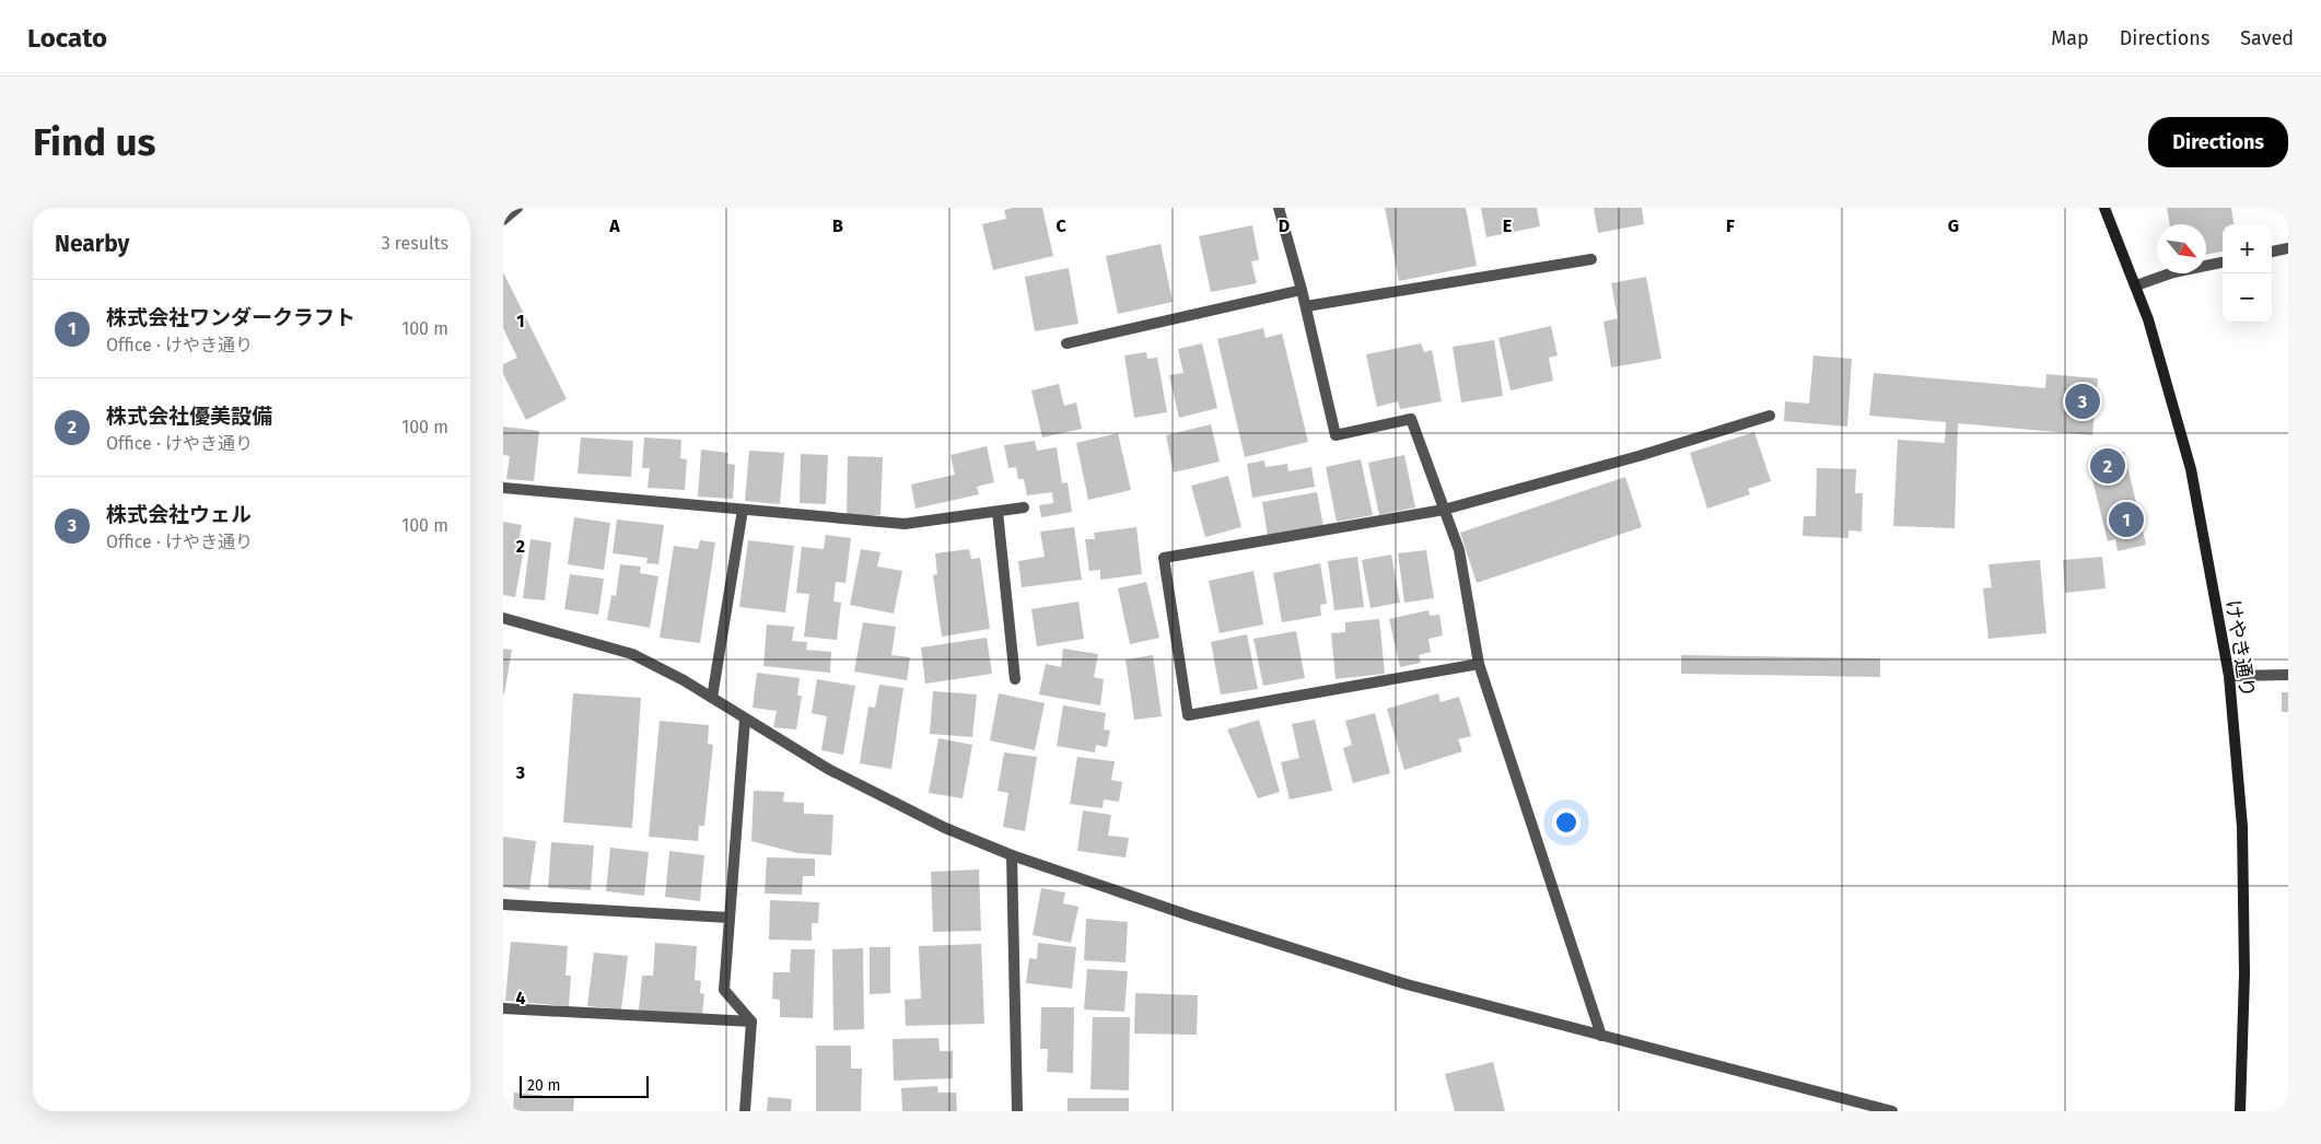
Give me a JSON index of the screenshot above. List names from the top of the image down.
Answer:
{
  "streets": {
    "street": ["けやき通り"]
  },
  "scale_bar": "20 m",
  "north": "bottom right",
  "page": {
    "header": "Locato",
    "nav": ["Map", "Directions", "Saved"],
    "buttons": "Directions",
    "title": "Find us",
    "heading": ["Nearby", "3 results"],
    "map_buttons": ["+", "−"],
    "list": [
      {
        "mark": "1",
        "name": "株式会社ワンダークラフト",
        "note": "Office · けやき通り",
        "value": "100 m"
      },
      {
        "mark": "2",
        "name": "株式会社優美設備",
        "note": "Office · けやき通り",
        "value": "100 m"
      },
      {
        "mark": "3",
        "name": "株式会社ウェル",
        "note": "Office · けやき通り",
        "value": "100 m"
      }
    ],
    "pins": ["3", "2", "1"],
    "scale": "20 m"
  },
  "grid": {
    "columns": [
      "A",
      "B",
      "C",
      "D",
      "E",
      "F",
      "G"
    ],
    "rows": [
      "1",
      "2",
      "3",
      "4"
    ]
  }
}
